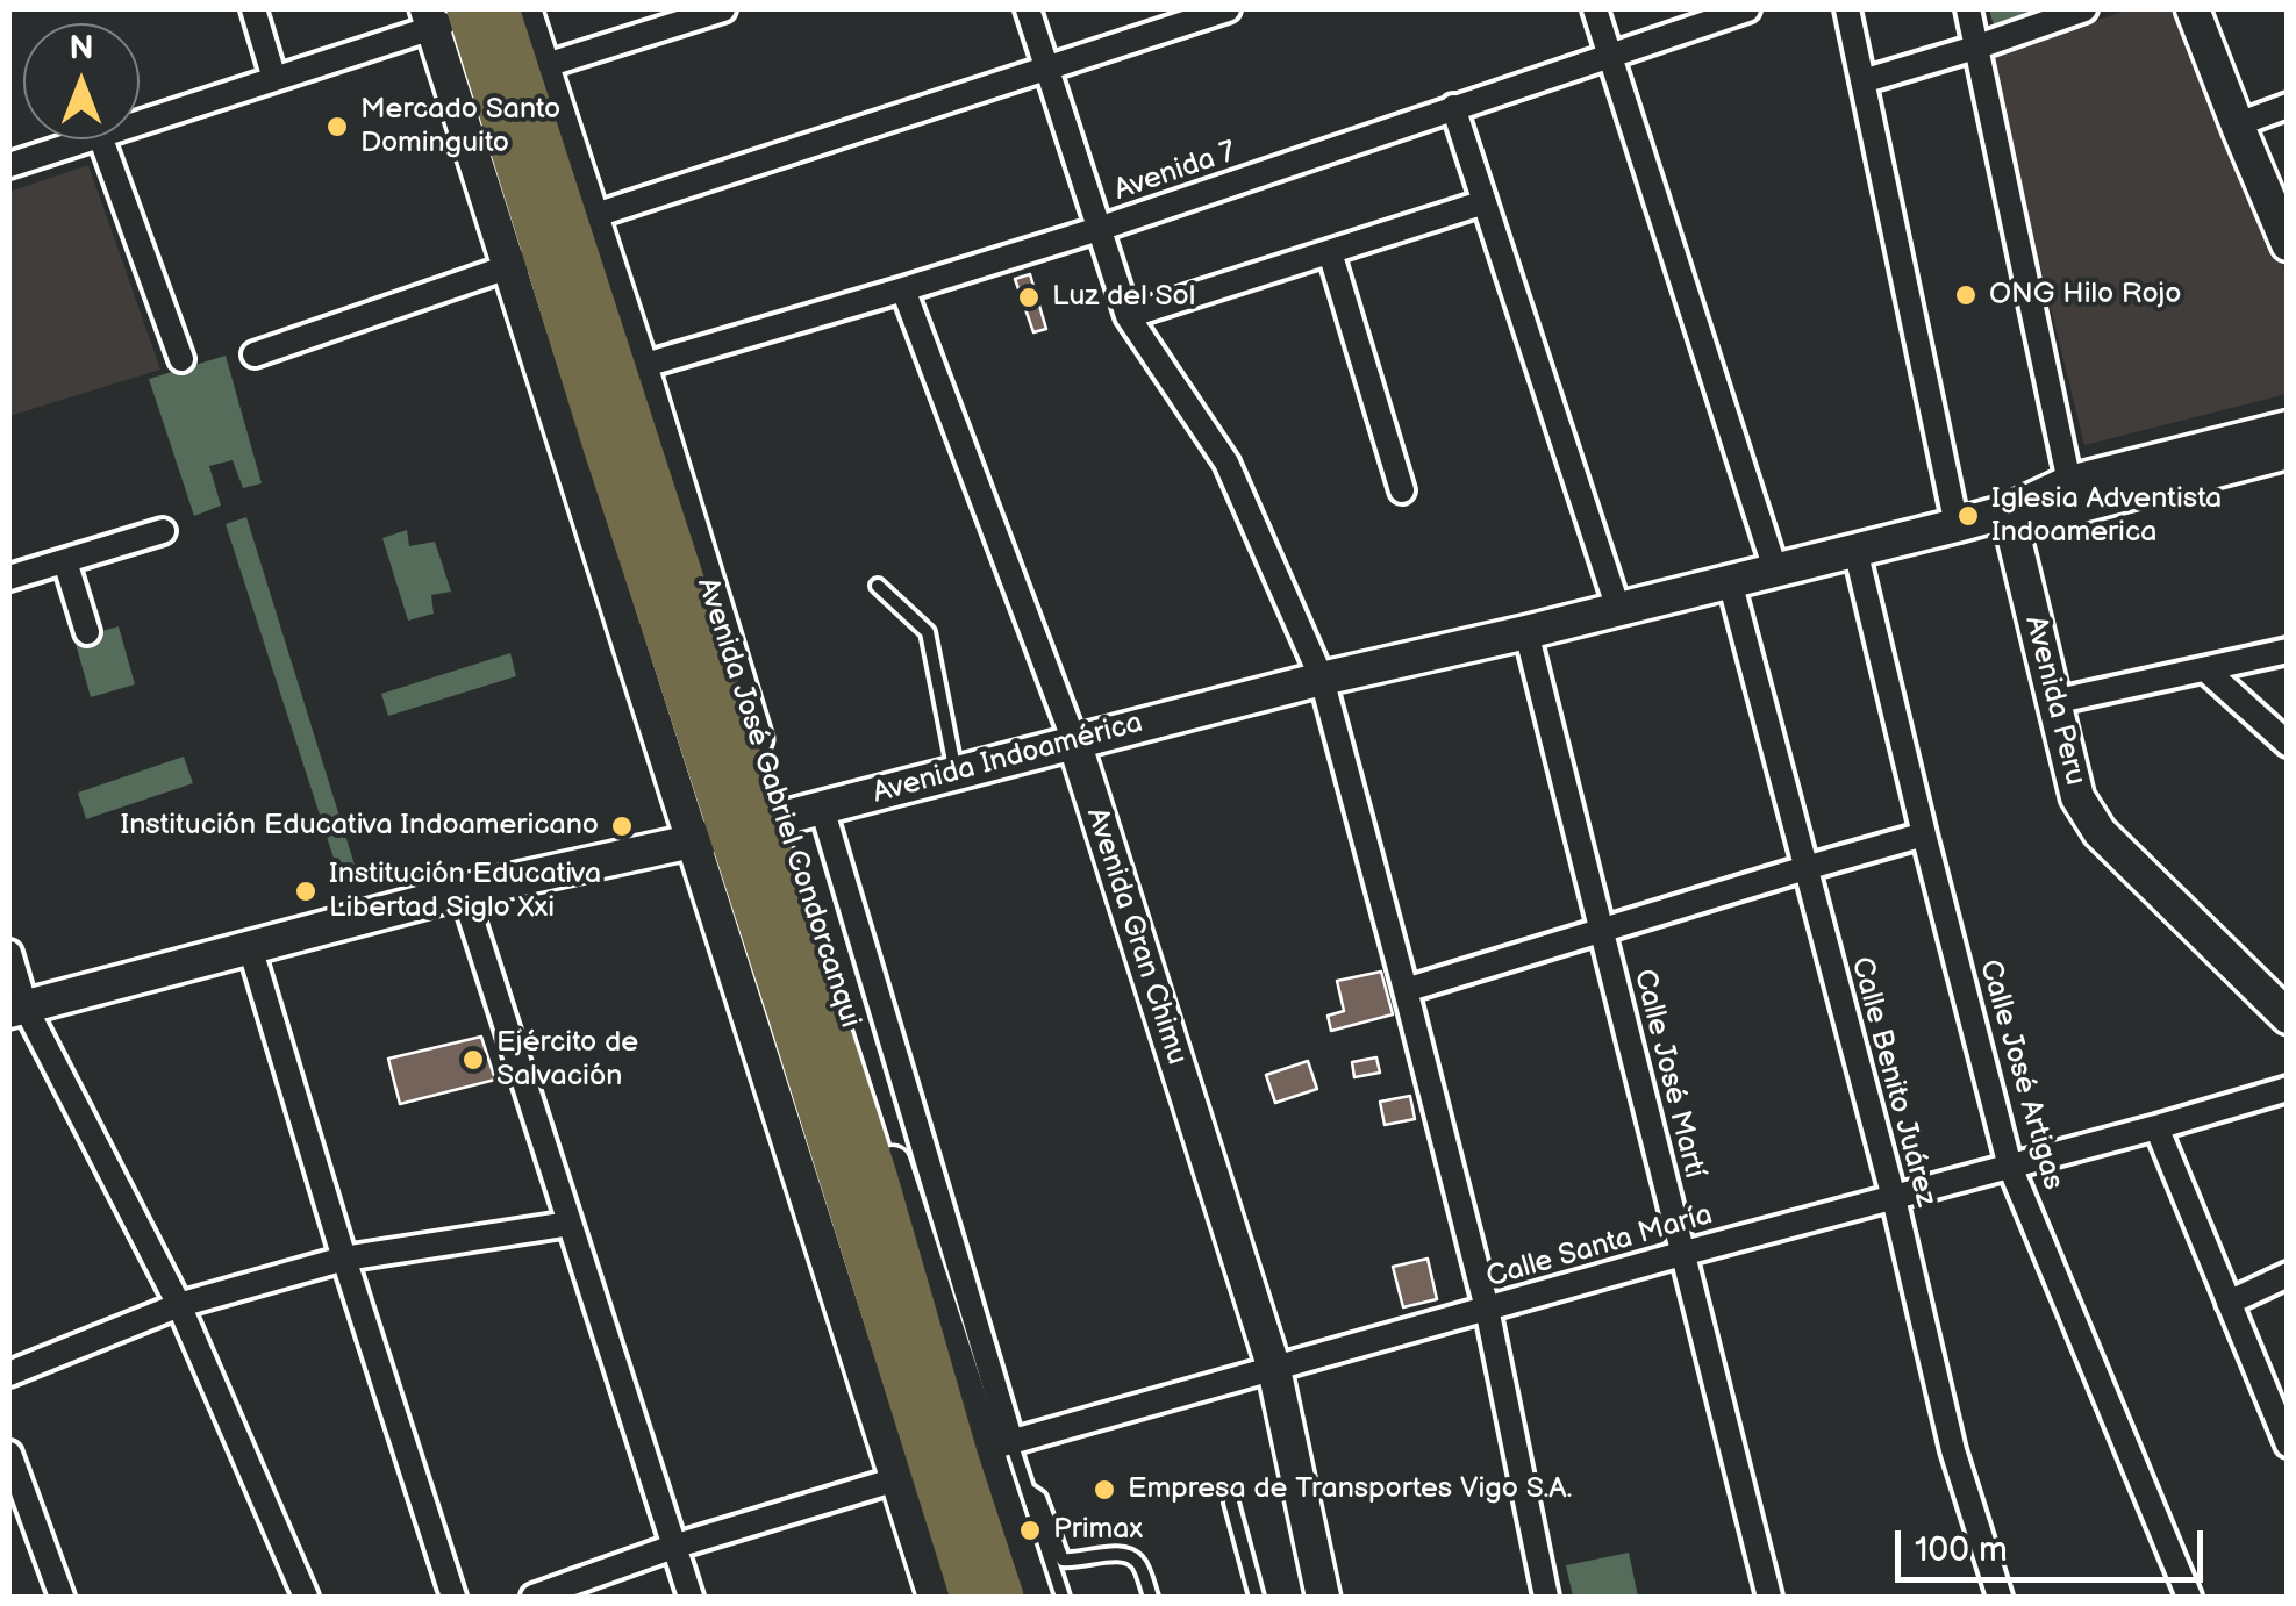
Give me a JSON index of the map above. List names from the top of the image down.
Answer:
{
  "streets": {
    "highway": ["Avenida José Gabriel Condorcanqui"],
    "street": [
      "Avenida 7",
      "Avenida Peru",
      "Avenida Indoamérica",
      "Avenida Gran Chimu",
      "Calle José Martí",
      "Calle José Artigas",
      "Calle Benito Juárez",
      "Calle Santa María"
    ]
  },
  "crossings": [
    ["Avenida 7", "Avenida José Gabriel Condorcanqui"],
    ["Avenida 7", "Avenida Gran Chimu"],
    ["Avenida Peru", "Avenida Indoamérica"],
    ["Avenida Indoamérica", "Avenida José Gabriel Condorcanqui"],
    ["Avenida Indoamérica", "Avenida Gran Chimu"],
    ["Avenida Indoamérica", "Calle José Martí"],
    ["Avenida Indoamérica", "Calle José Artigas"],
    ["Avenida Indoamérica", "Calle Benito Juárez"],
    ["Avenida José Gabriel Condorcanqui", "Calle Santa María"],
    ["Avenida Gran Chimu", "Calle Santa María"],
    ["Calle José Martí", "Calle Santa María"],
    ["Calle José Artigas", "Calle Santa María"],
    ["Calle Benito Juárez", "Calle Santa María"]
  ],
  "places": [
    "Mercado Santo Dominguito",
    "ONG Hilo Rojo",
    "Luz del Sol",
    "Iglesia Adventista Indoamerica",
    "Institución Educativa Indoamericano",
    "Institución Educativa Libertad Siglo Xxi",
    "Ejército de Salvación",
    "Empresa de Transportes Vigo S.A.",
    "Primax"
  ],
  "scale_bar": "100 m",
  "north": "top"
}
